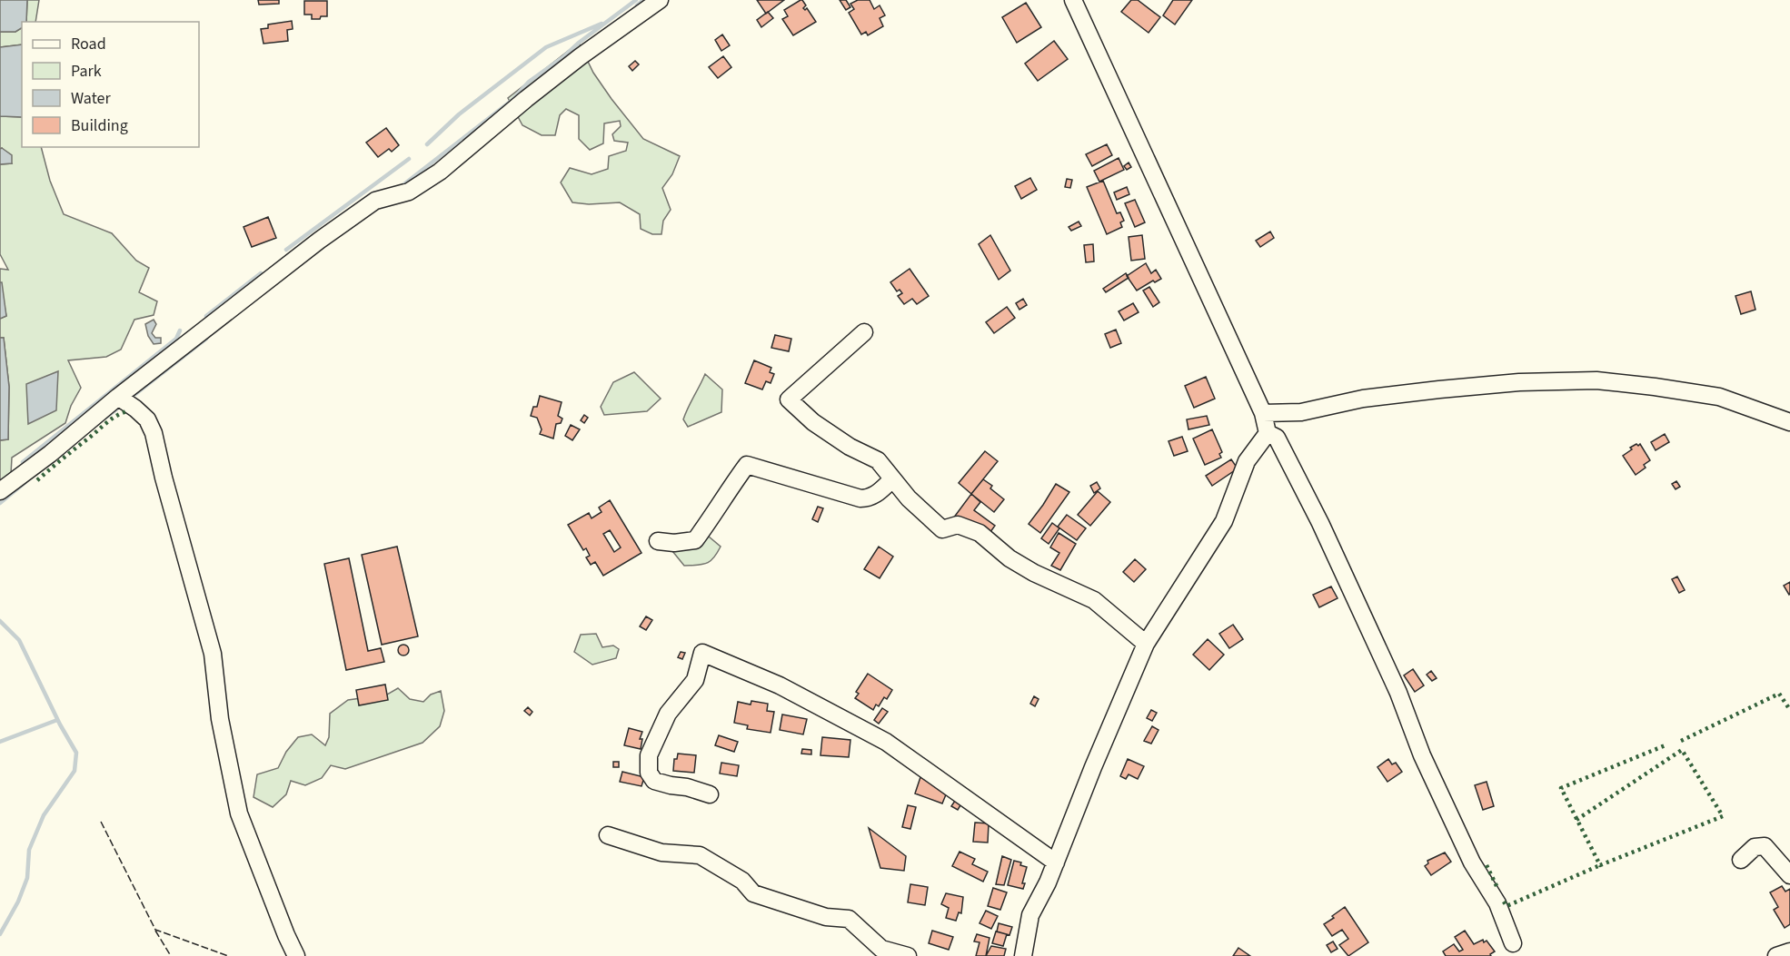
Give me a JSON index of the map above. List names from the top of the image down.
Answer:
{
  "legend": [
    "Road",
    "Park",
    "Water",
    "Building"
  ]
}
